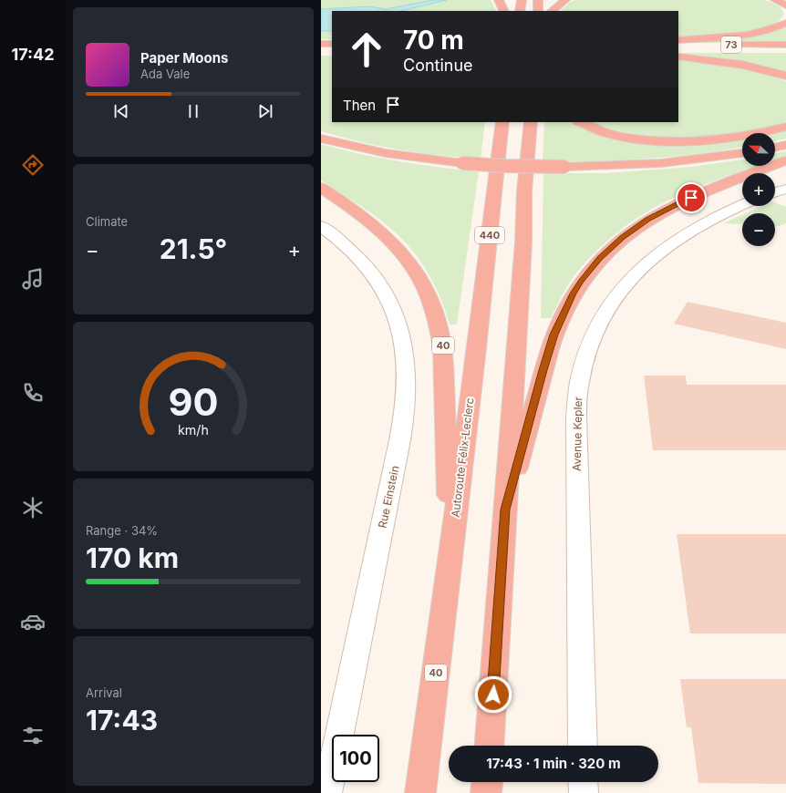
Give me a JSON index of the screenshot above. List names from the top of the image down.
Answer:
{
  "streets": {
    "highway": [
      "73",
      "440",
      "40",
      "Autoroute Félix-Leclerc"
    ],
    "street": ["Avenue Kepler", "Rue Einstein"]
  },
  "crossings": [
    ["40", "Autoroute Félix-Leclerc"]
  ],
  "north": "left",
  "page": {
    "tabs": "17:42",
    "turn": ["70 m", "Continue"],
    "song": ["Paper Moons", "Ada Vale"],
    "then": "Then",
    "map_buttons": ["+", "−"],
    "tile": [
      "Climate",
      ["Range · 34%", "170 km"],
      ["Arrival", "17:43"]
    ],
    "heat": ["−", "21.5°", "+"],
    "limit": "100",
    "trip": "17:43 · 1 min · 320 m",
    "gauge": ["90", "km/h"]
  }
}
